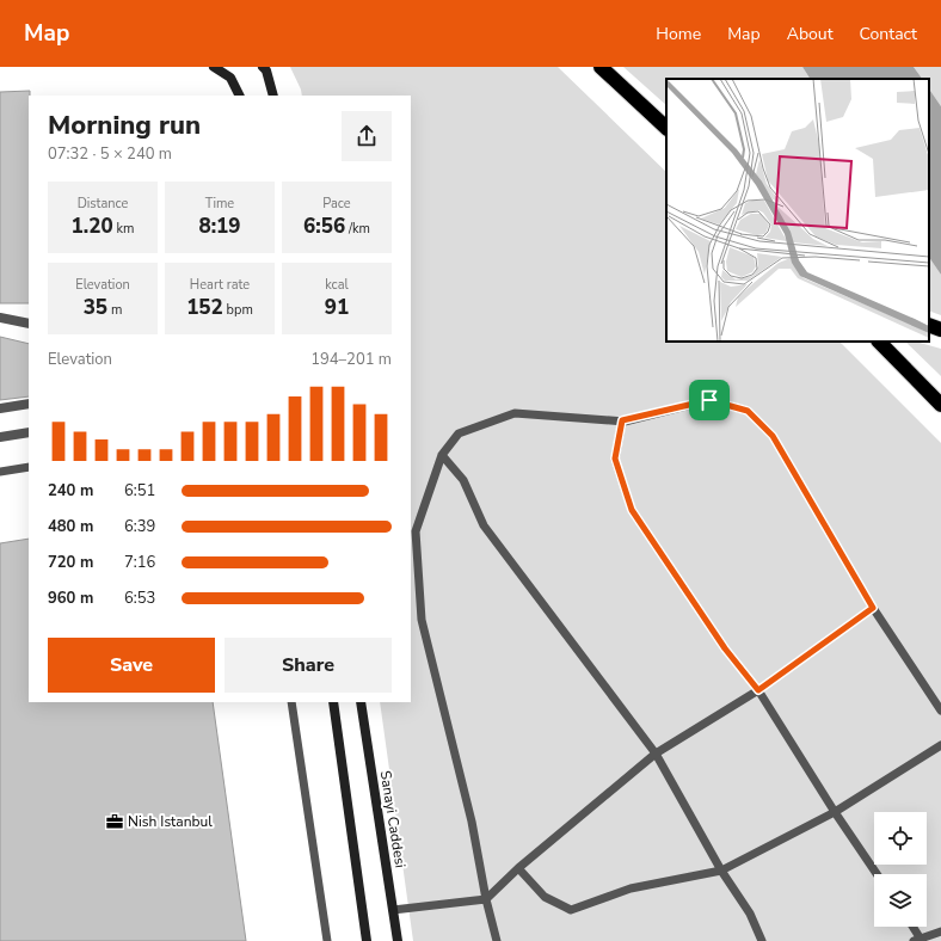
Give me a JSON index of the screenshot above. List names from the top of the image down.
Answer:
{
  "streets": {
    "main road": ["Sanayi Caddesi"]
  },
  "places": {
    "office": ["Nish Istanbul"]
  },
  "page": {
    "header": "Map",
    "nav": [
      "Home",
      "Map",
      "About",
      "Contact"
    ],
    "heading": ["Morning run", "07:32 · 5 × 240 m"],
    "stats": [
      ["Distance", "1.20 km"],
      ["Time", "8:19"],
      ["Pace", "6:56 /km"],
      ["Elevation", "35 m"],
      ["Heart rate", "152 bpm"],
      ["kcal", "91"]
    ],
    "chart": ["Elevation", "194–201 m"],
    "list": [
      {
        "name": "240 m",
        "note": "6:51"
      },
      {
        "name": "480 m",
        "note": "6:39"
      },
      {
        "name": "720 m",
        "note": "7:16"
      },
      {
        "name": "960 m",
        "note": "6:53"
      }
    ],
    "buttons": ["Save", "Share"]
  }
}
